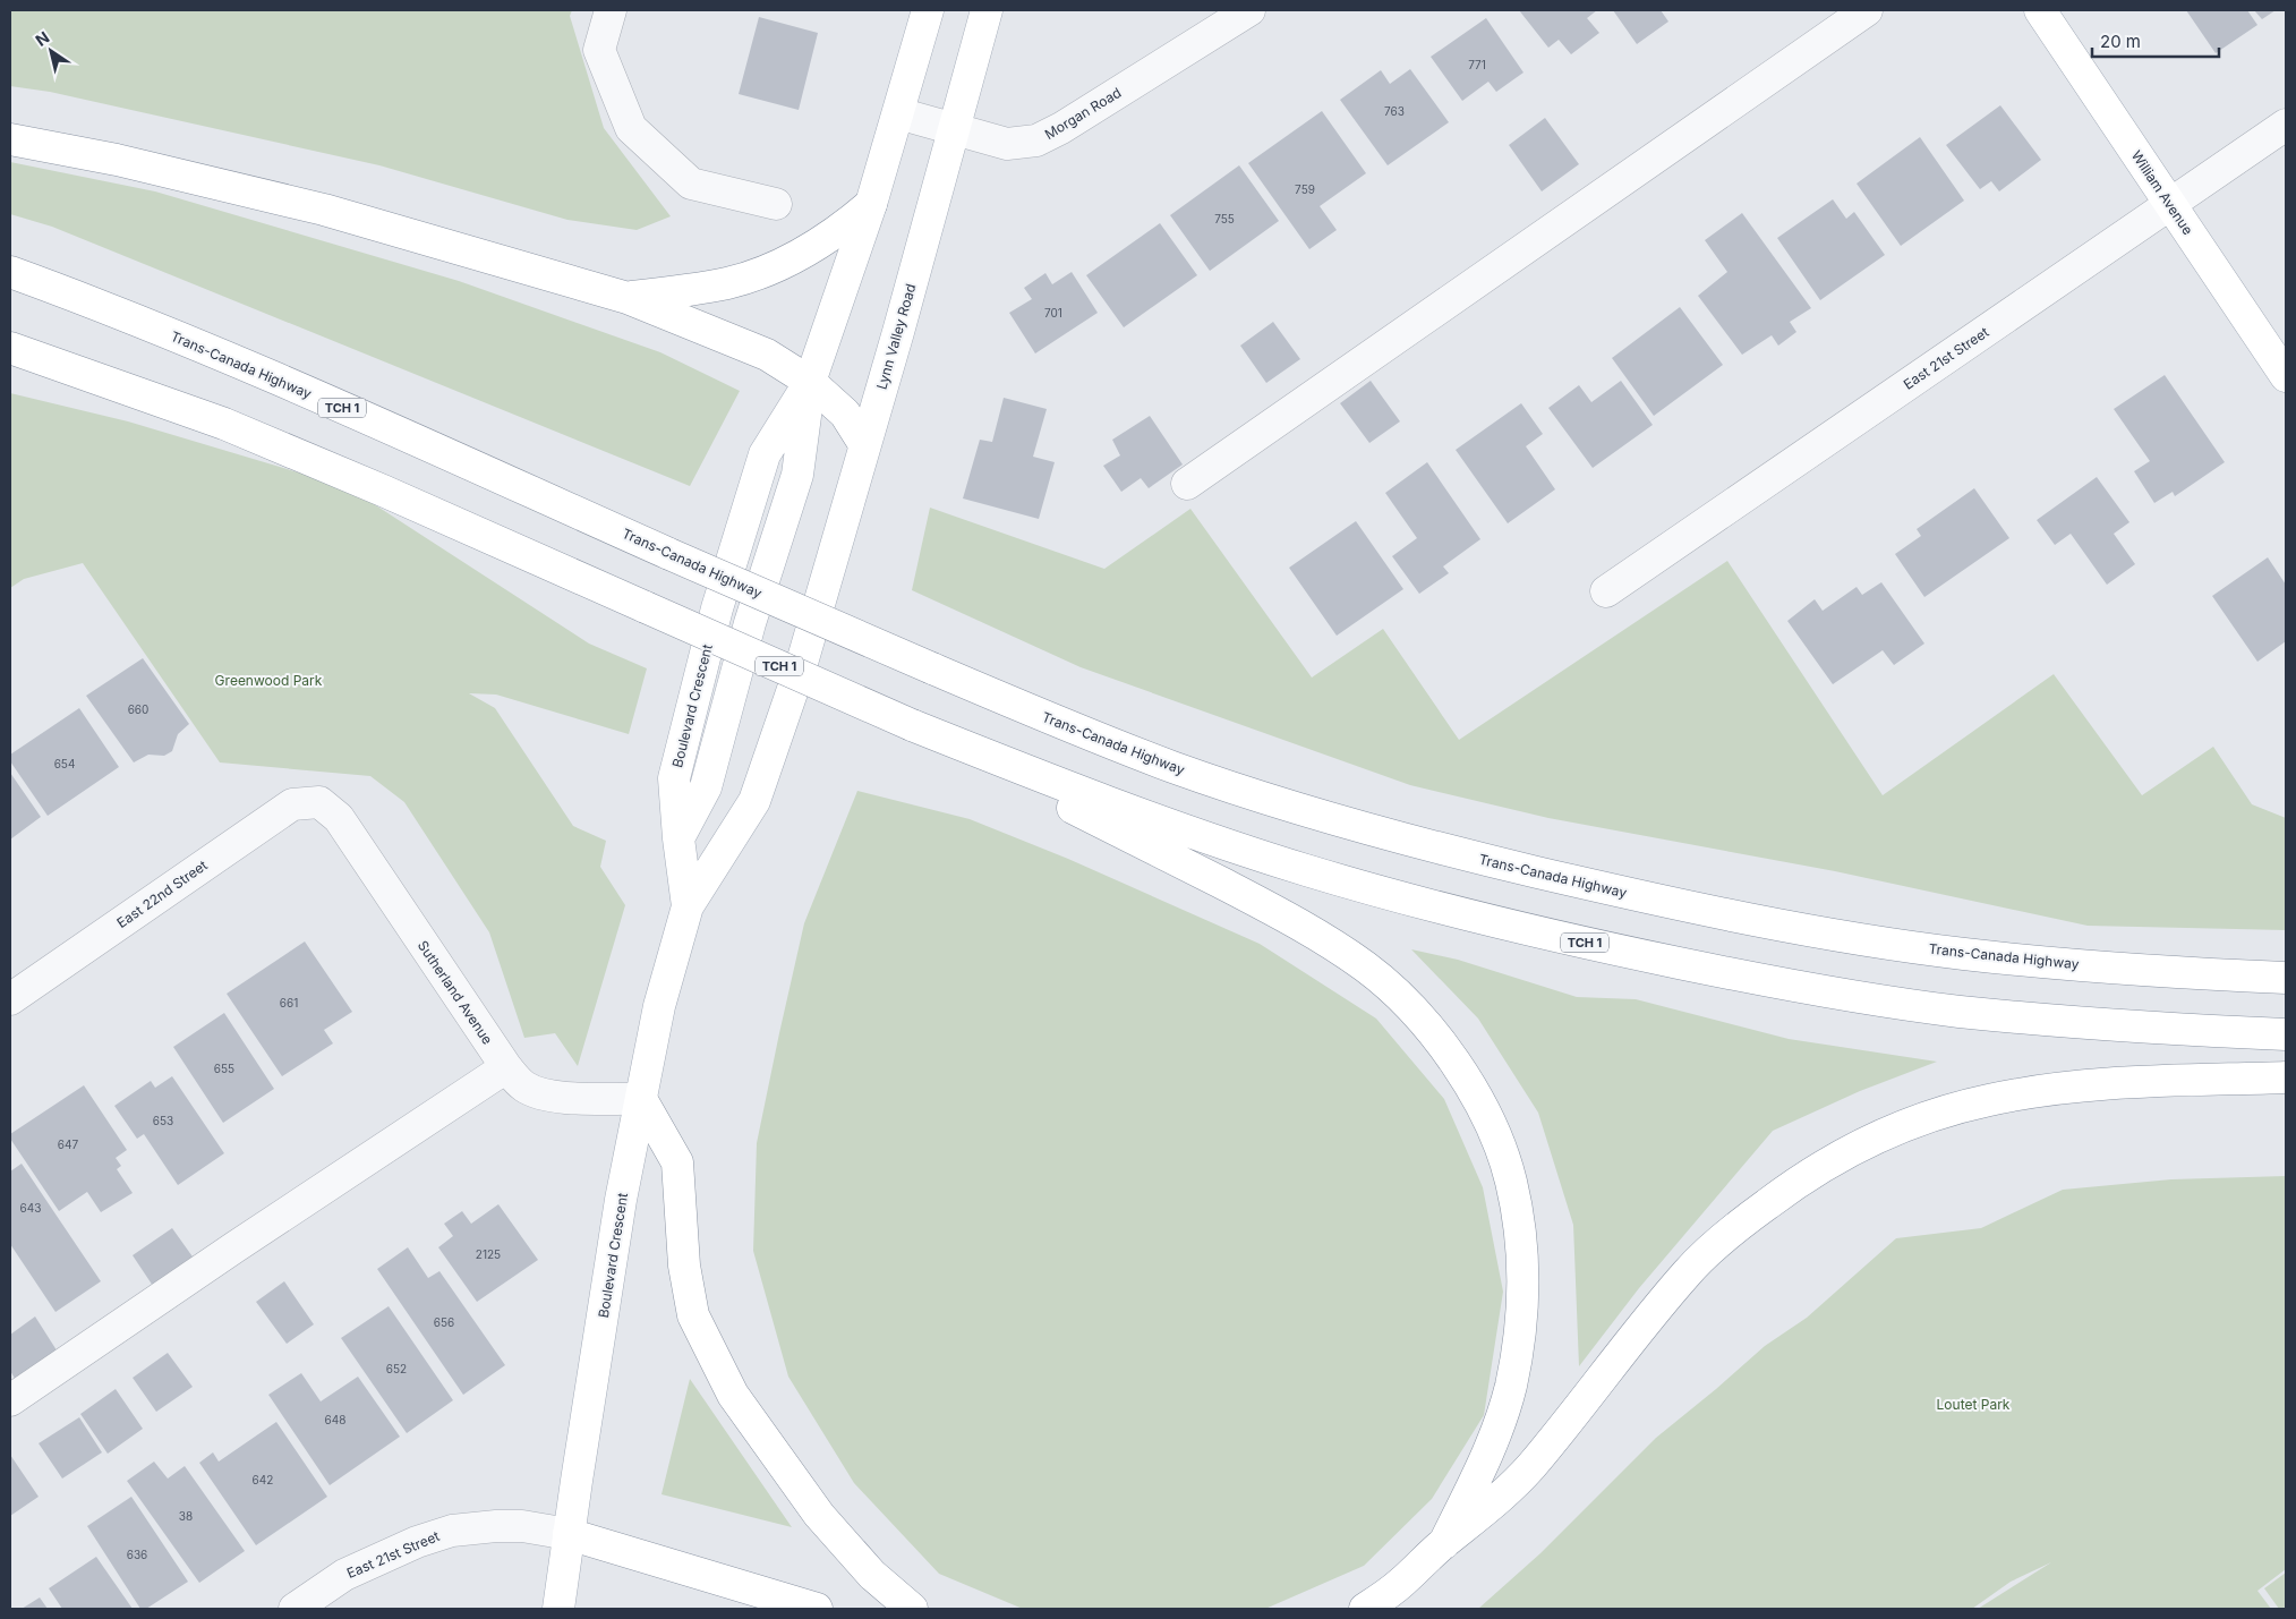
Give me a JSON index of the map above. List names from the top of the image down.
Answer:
{
  "streets": {
    "main road": [
      "William Avenue",
      "Lynn Valley Road",
      "Trans-Canada Highway",
      "TCH 1",
      "Boulevard Crescent"
    ],
    "street": [
      "Morgan Road",
      "East 21st Street",
      "East 22nd Street",
      "Sutherland Avenue"
    ]
  },
  "crossings": [
    ["Morgan Road", "Lynn Valley Road"],
    ["William Avenue", "East 21st Street"],
    ["Lynn Valley Road", "Boulevard Crescent"],
    ["East 21st Street", "Boulevard Crescent"],
    ["Boulevard Crescent", "Sutherland Avenue"],
    ["East 22nd Street", "Sutherland Avenue"]
  ],
  "parks": ["Greenwood Park", "Loutet Park"],
  "house_numbers": [
    "771",
    "763",
    "759",
    "755",
    "701",
    "660",
    "654",
    "661",
    "655",
    "653",
    "647",
    "643",
    "2125",
    "656",
    "652",
    "648",
    "642",
    "38",
    "636"
  ],
  "scale_bar": "20 m",
  "north": "top left"
}
